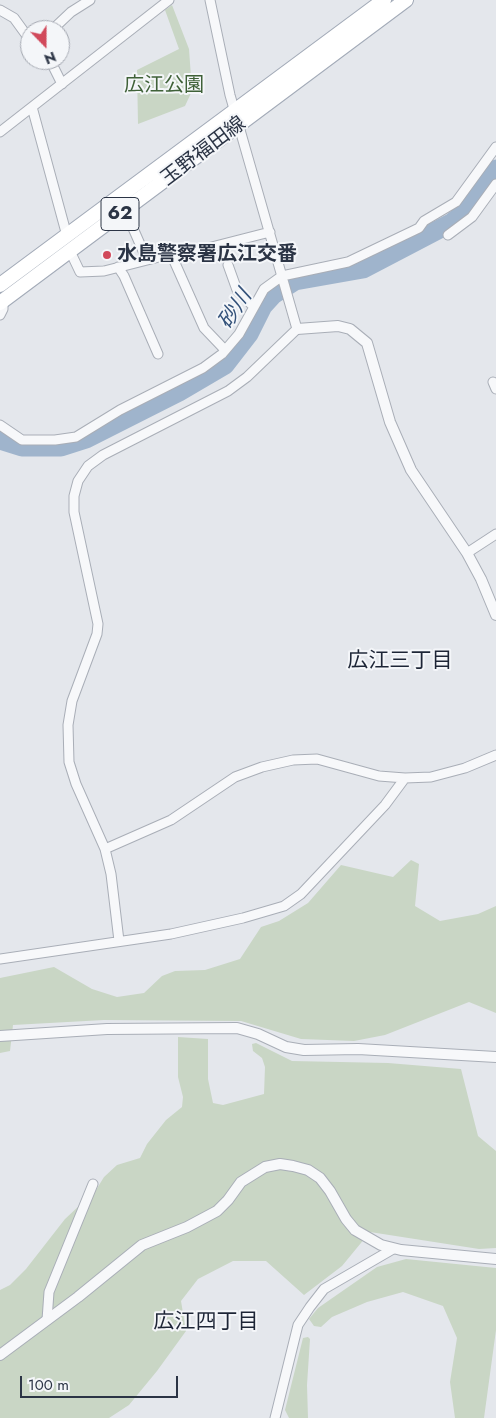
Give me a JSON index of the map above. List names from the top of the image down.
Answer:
{
  "streets": {
    "main road": ["玉野福田線", "62"]
  },
  "districts": ["広江三丁目", "広江四丁目"],
  "water": ["砂川"],
  "parks": ["広江公園"],
  "places": ["水島警察署広江交番"],
  "scale_bar": "100 m",
  "north": "bottom"
}
